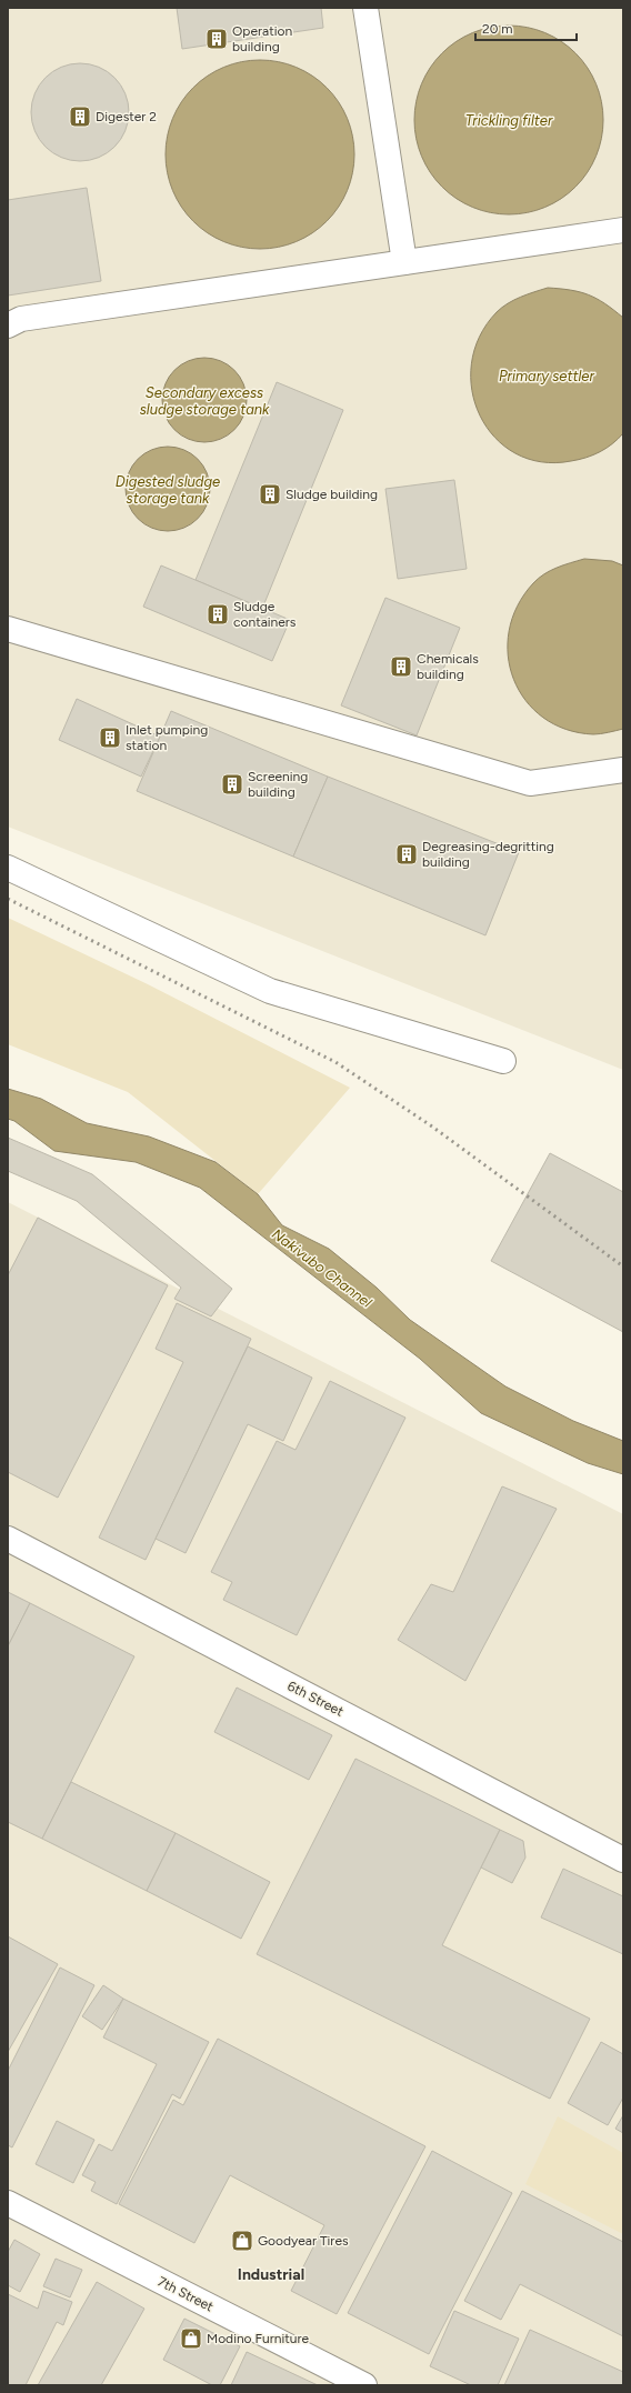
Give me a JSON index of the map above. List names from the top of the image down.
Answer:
{
  "streets": {
    "street": ["6th Street", "7th Street"]
  },
  "districts": ["Industrial"],
  "water": [
    "Trickling filter",
    "Primary settler",
    "Secondary excess sludge storage tank",
    "Digested sludge storage tank",
    "Nakivubo Channel"
  ],
  "places": {
    "building": [
      "Operation building",
      "Digester 2",
      "Sludge building",
      "Sludge containers",
      "Chemicals building",
      "Inlet pumping station",
      "Screening building",
      "Degreasing-degritting building"
    ],
    "shop": ["Goodyear Tires", "Modino Furniture"]
  },
  "scale_bar": "20 m"
}
